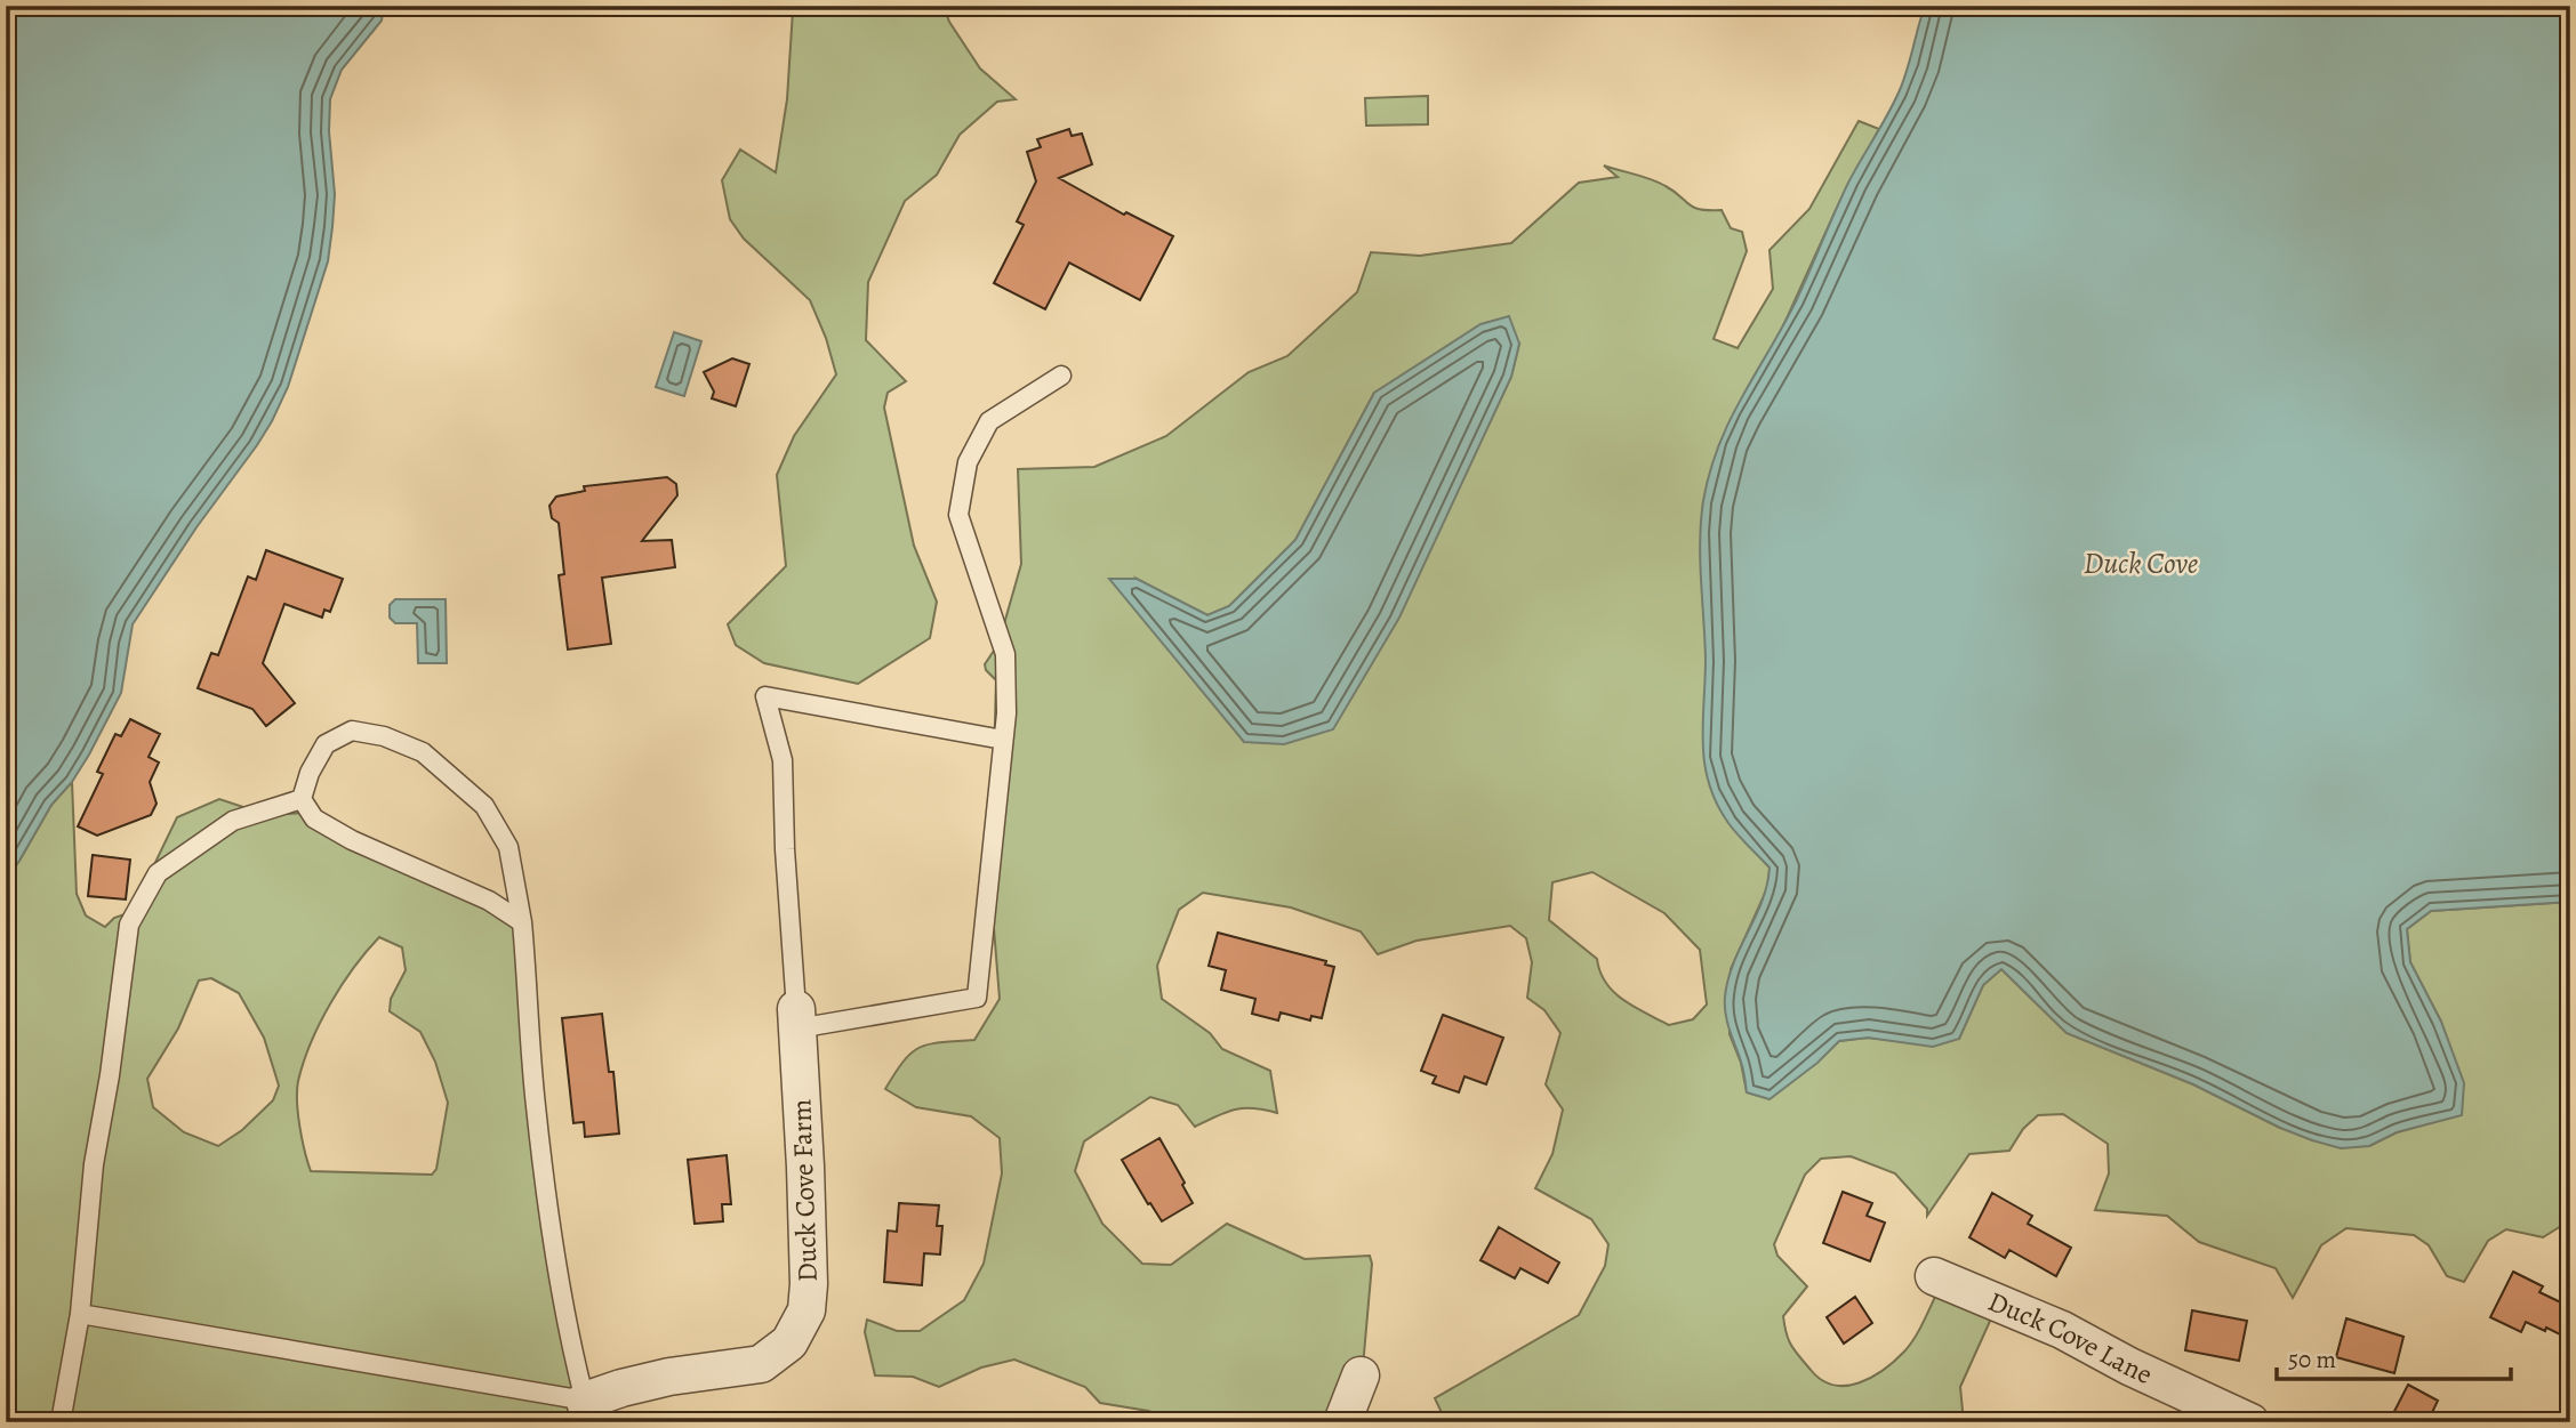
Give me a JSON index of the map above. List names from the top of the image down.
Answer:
{
  "streets": {
    "street": ["Duck Cove Farm", "Duck Cove Lane"]
  },
  "water": ["Duck Cove"],
  "scale_bar": "50 m"
}
